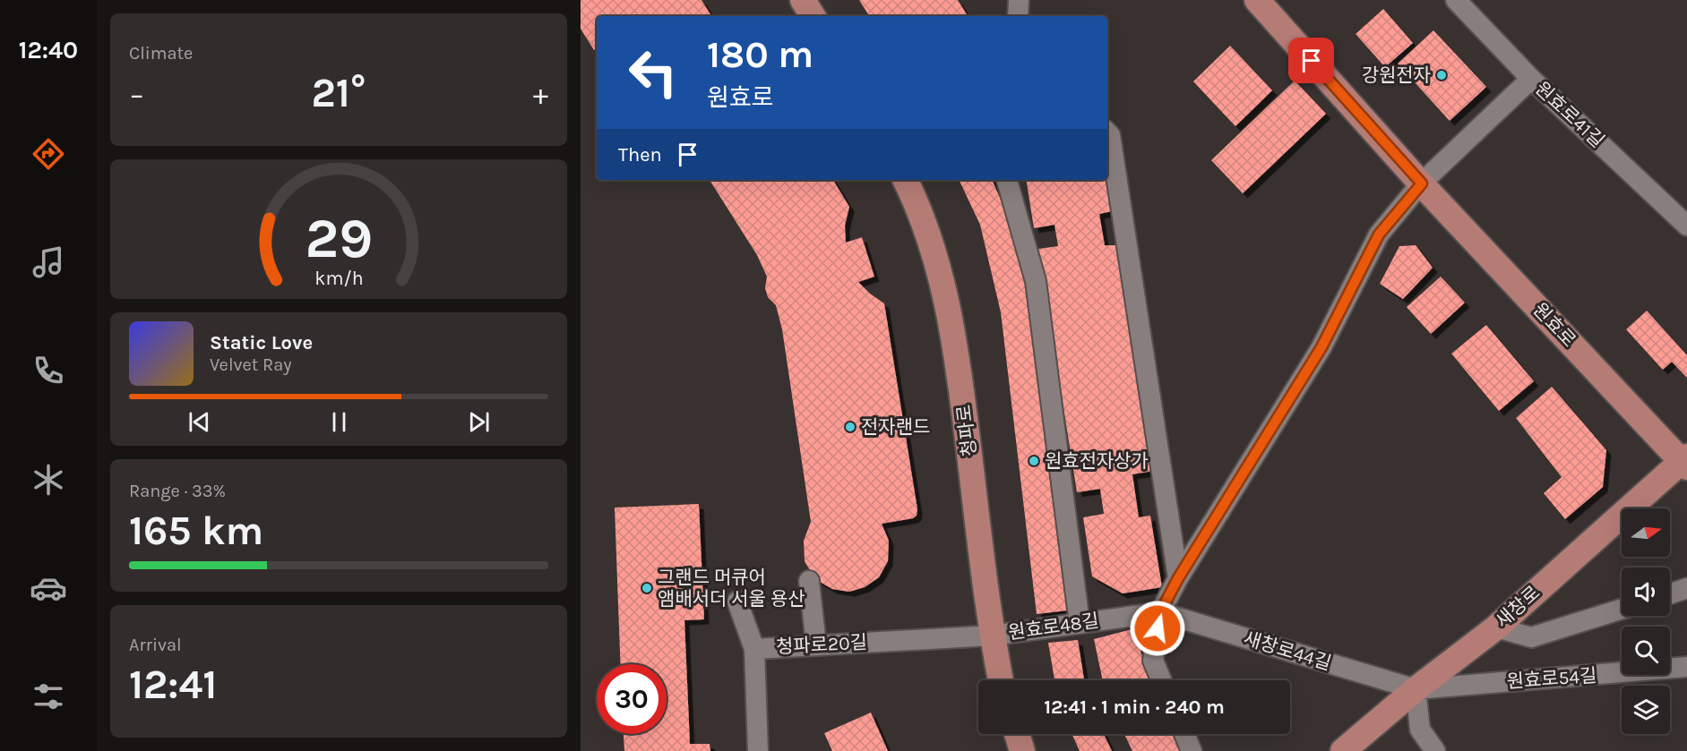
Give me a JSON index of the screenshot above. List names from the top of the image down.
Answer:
{
  "streets": {
    "main road": ["원효로", "청파로", "새창로"],
    "street": [
      "원효로41길",
      "원효로48길",
      "청파로20길",
      "새창로44길",
      "원효로54길"
    ]
  },
  "crossings": [
    ["원효로", "새창로"],
    ["청파로", "원효로48길"],
    ["청파로", "청파로20길"],
    ["새창로", "새창로44길"],
    ["새창로", "원효로54길"],
    ["원효로48길", "청파로20길"],
    ["원효로48길", "새창로44길"],
    ["새창로44길", "원효로54길"]
  ],
  "places": [
    "강원전자",
    "전자랜드",
    "원효전자상가",
    "그랜드 머큐어 앰배서더 서울 용산"
  ],
  "north": "right",
  "page": {
    "tabs": "12:40",
    "tile": [
      "Climate",
      ["Range · 33%", "165 km"],
      ["Arrival", "12:41"]
    ],
    "turn": ["180 m", "원효로"],
    "heat": ["−", "21°", "+"],
    "then": "Then",
    "song": ["Static Love", "Velvet Ray"],
    "limit": "30",
    "trip": "12:41 · 1 min · 240 m",
    "gauge": ["29", "km/h"]
  }
}
